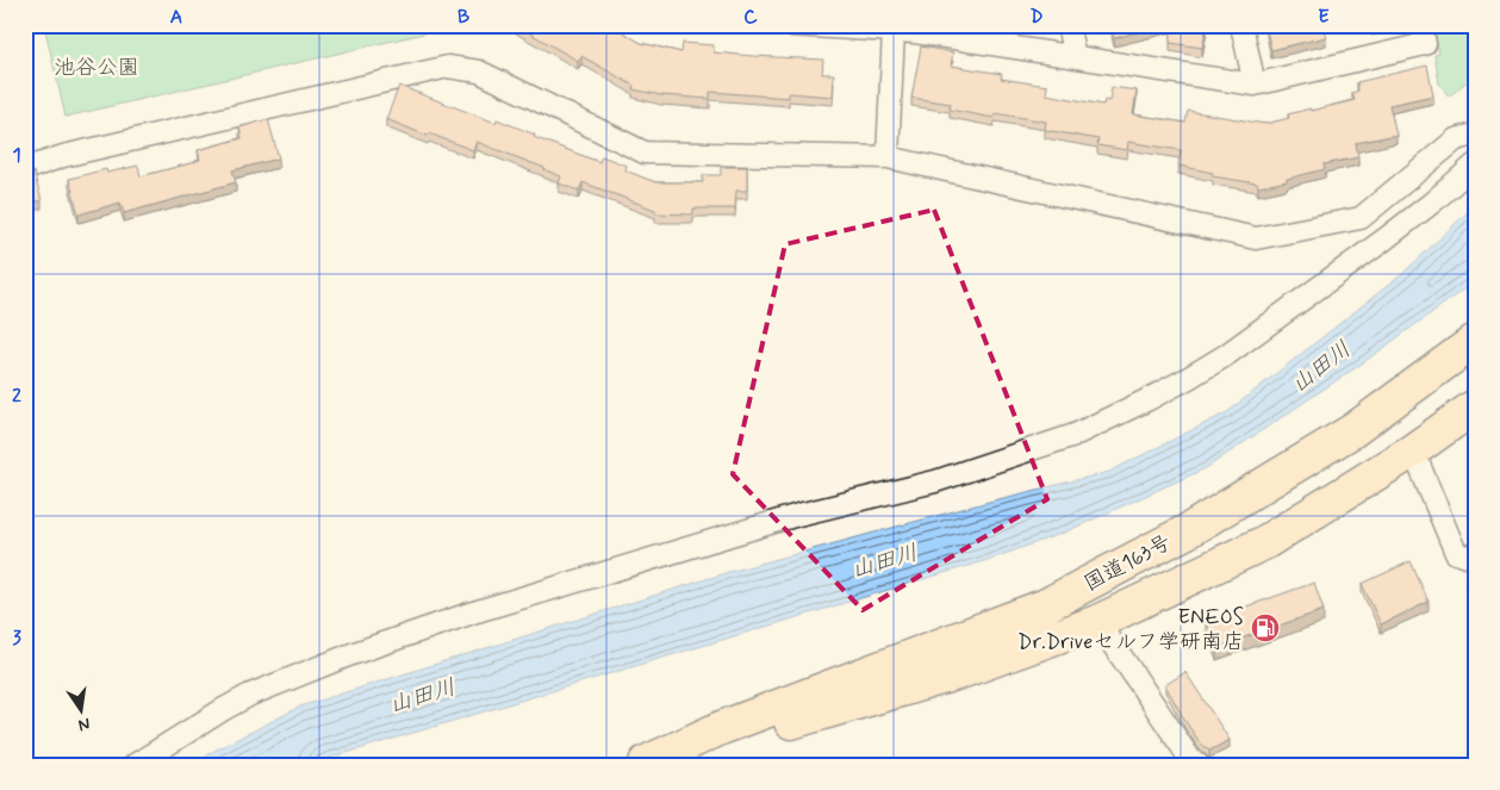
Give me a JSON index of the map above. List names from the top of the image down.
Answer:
{
  "streets": {
    "highway": ["国道163号"]
  },
  "water": ["山田川"],
  "parks": ["池谷公園"],
  "places": {
    "fuel station": ["ENEOS Dr.Driveセルフ学研南店"]
  },
  "north": "bottom",
  "grid": {
    "columns": [
      "A",
      "B",
      "C",
      "D",
      "E"
    ],
    "rows": ["1", "2", "3"]
  }
}
